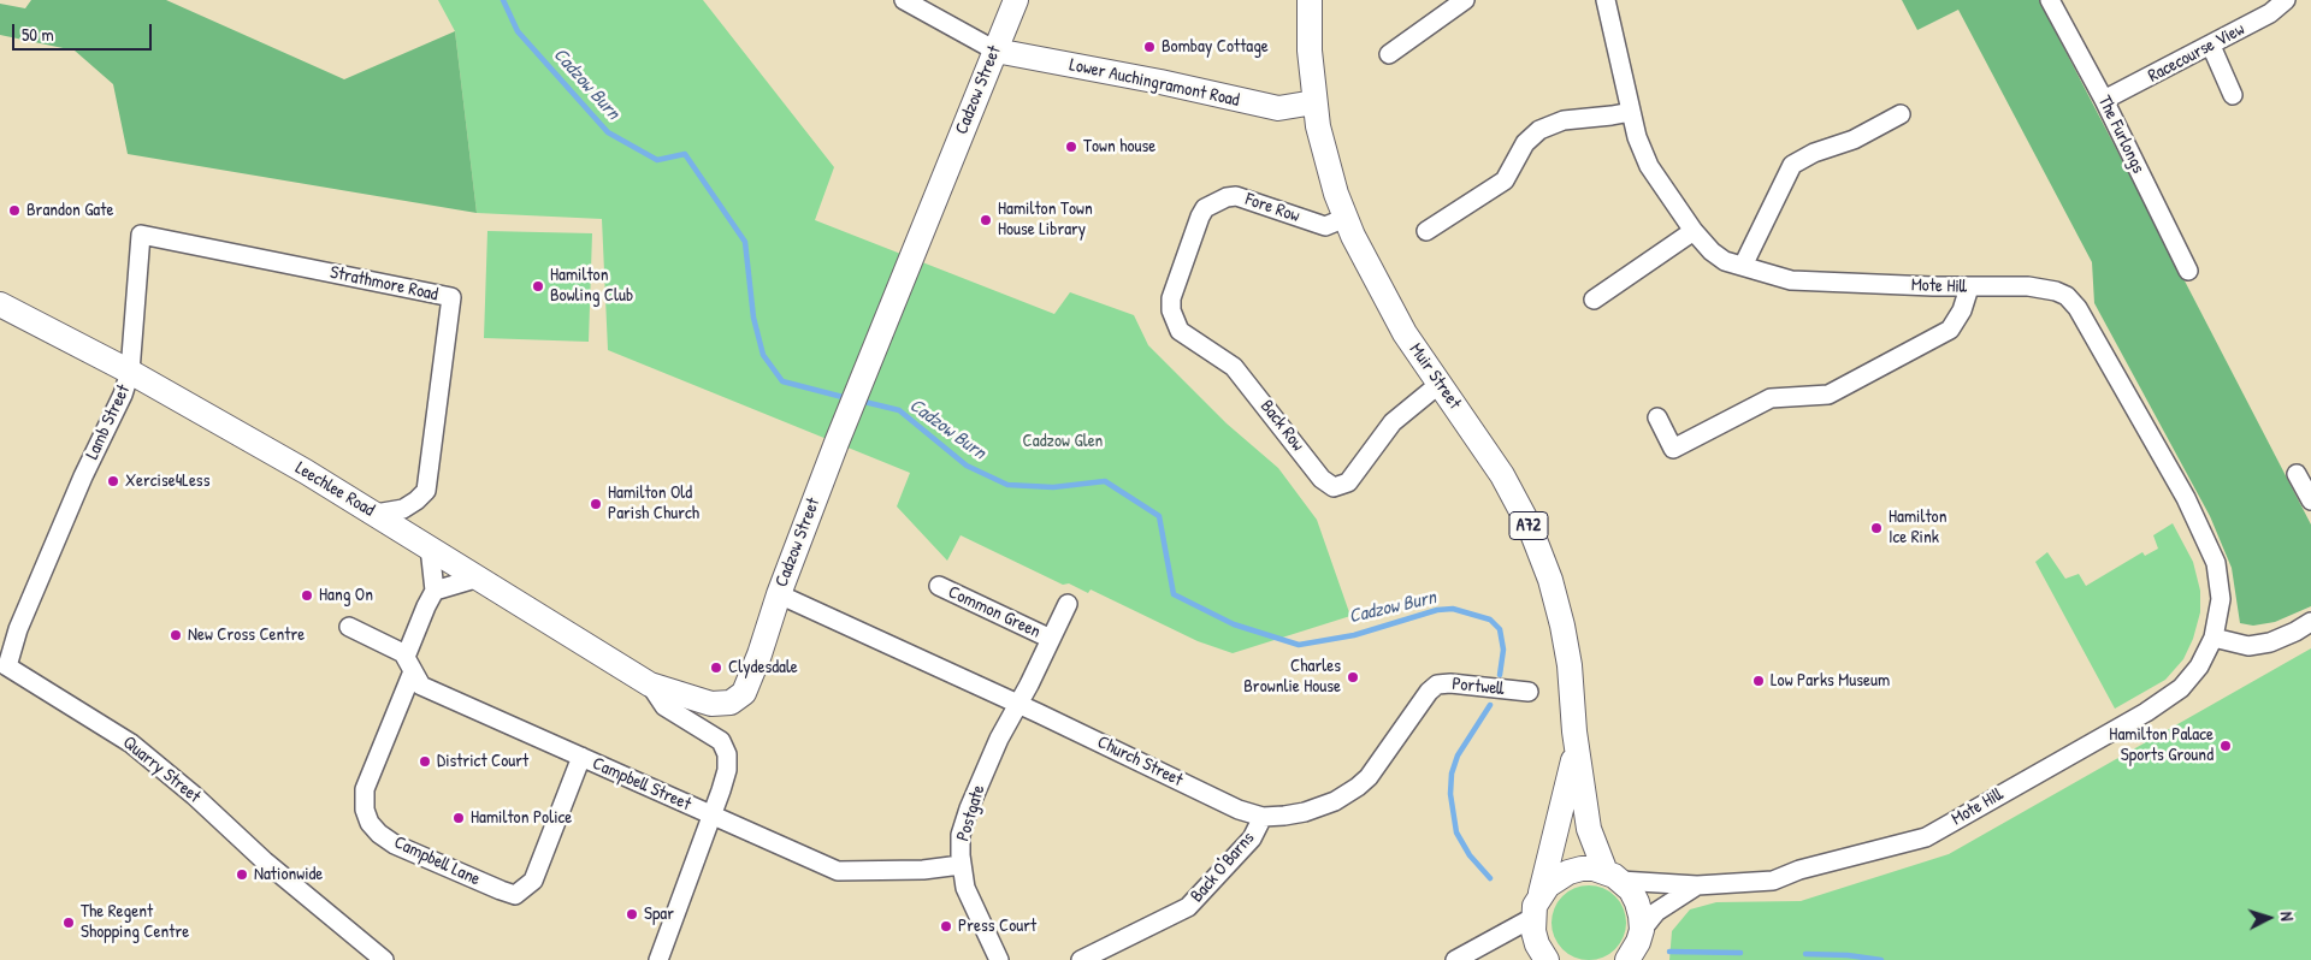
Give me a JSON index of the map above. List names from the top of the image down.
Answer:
{
  "streets": {
    "main road": [
      "Lower Auchingramont Road",
      "Cadzow Street",
      "Muir Street",
      "Leechlee Road",
      "A72"
    ],
    "street": [
      "Racecourse View",
      "The Furlongs",
      "Fore Row",
      "Strathmore Road",
      "Mote Hill",
      "Lamb Street",
      "Back Row",
      "Common Green",
      "Portwell",
      "Church Street",
      "Quarry Street",
      "Campbell Street",
      "Postgate",
      "Campbell Lane",
      "Back O'Barns"
    ]
  },
  "crossings": [
    ["Racecourse View", "The Furlongs"],
    ["Lower Auchingramont Road", "Cadzow Street"],
    ["Lower Auchingramont Road", "Muir Street"],
    ["Cadzow Street", "Leechlee Road"],
    ["Cadzow Street", "Church Street"],
    ["Fore Row", "Muir Street"],
    ["Fore Row", "Back Row"],
    ["Strathmore Road", "Lamb Street"],
    ["Strathmore Road", "Leechlee Road"],
    ["Mote Hill", "Muir Street"],
    ["Mote Hill", "A72"],
    ["Muir Street", "Back Row"],
    ["Muir Street", "A72"],
    ["Lamb Street", "Leechlee Road"],
    ["Lamb Street", "Quarry Street"],
    ["Portwell", "Church Street"],
    ["Church Street", "Postgate"],
    ["Church Street", "Back O'Barns"],
    ["Campbell Street", "Postgate"],
    ["Campbell Street", "Campbell Lane"]
  ],
  "water": ["Cadzow Burn"],
  "parks": ["Cadzow Glen"],
  "places": [
    "Bombay Cottage",
    "Town house",
    "Brandon Gate",
    "Hamilton Town House Library",
    "Hamilton Bowling Club",
    "Xercise4Less",
    "Hamilton Old Parish Church",
    "Hamilton Ice Rink",
    "Hang On",
    "New Cross Centre",
    "Clydesdale",
    "Charles Brownlie House",
    "Low Parks Museum",
    "Hamilton Palace Sports Ground",
    "District Court",
    "Hamilton Police",
    "Nationwide",
    "Spar",
    "The Regent Shopping Centre",
    "Press Court"
  ],
  "scale_bar": "50 m",
  "north": "right"
}
